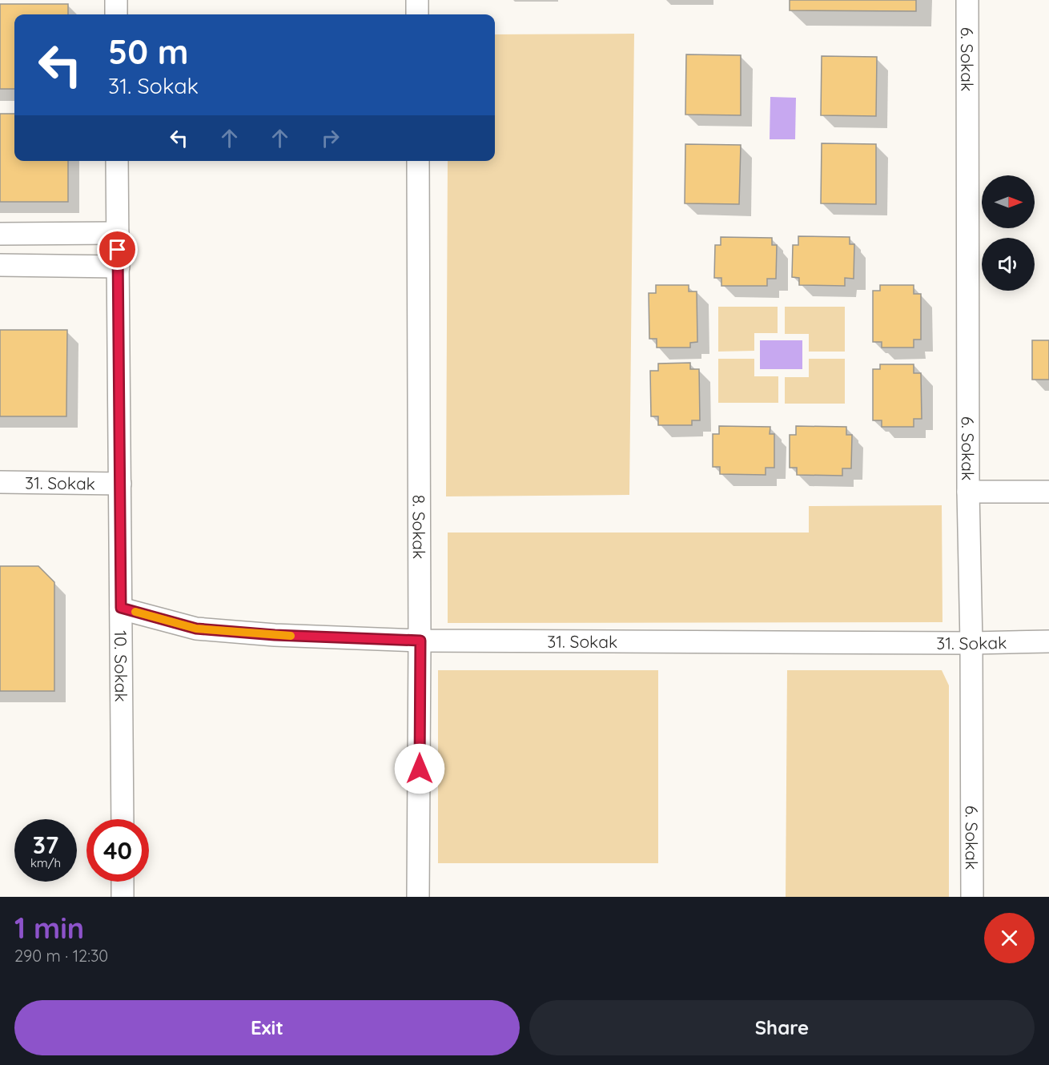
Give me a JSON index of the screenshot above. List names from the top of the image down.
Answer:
{
  "streets": {
    "street": [
      "6. Sokak",
      "31. Sokak",
      "8. Sokak",
      "10. Sokak"
    ]
  },
  "crossings": [
    ["6. Sokak", "31. Sokak"],
    ["31. Sokak", "8. Sokak"],
    ["31. Sokak", "10. Sokak"]
  ],
  "north": "right",
  "page": {
    "turn": ["50 m", "31. Sokak"],
    "speed": "37 km/h",
    "limit": "40",
    "heading": ["1 min", "290 m · 12:30"],
    "buttons": ["Exit", "Share"]
  }
}
